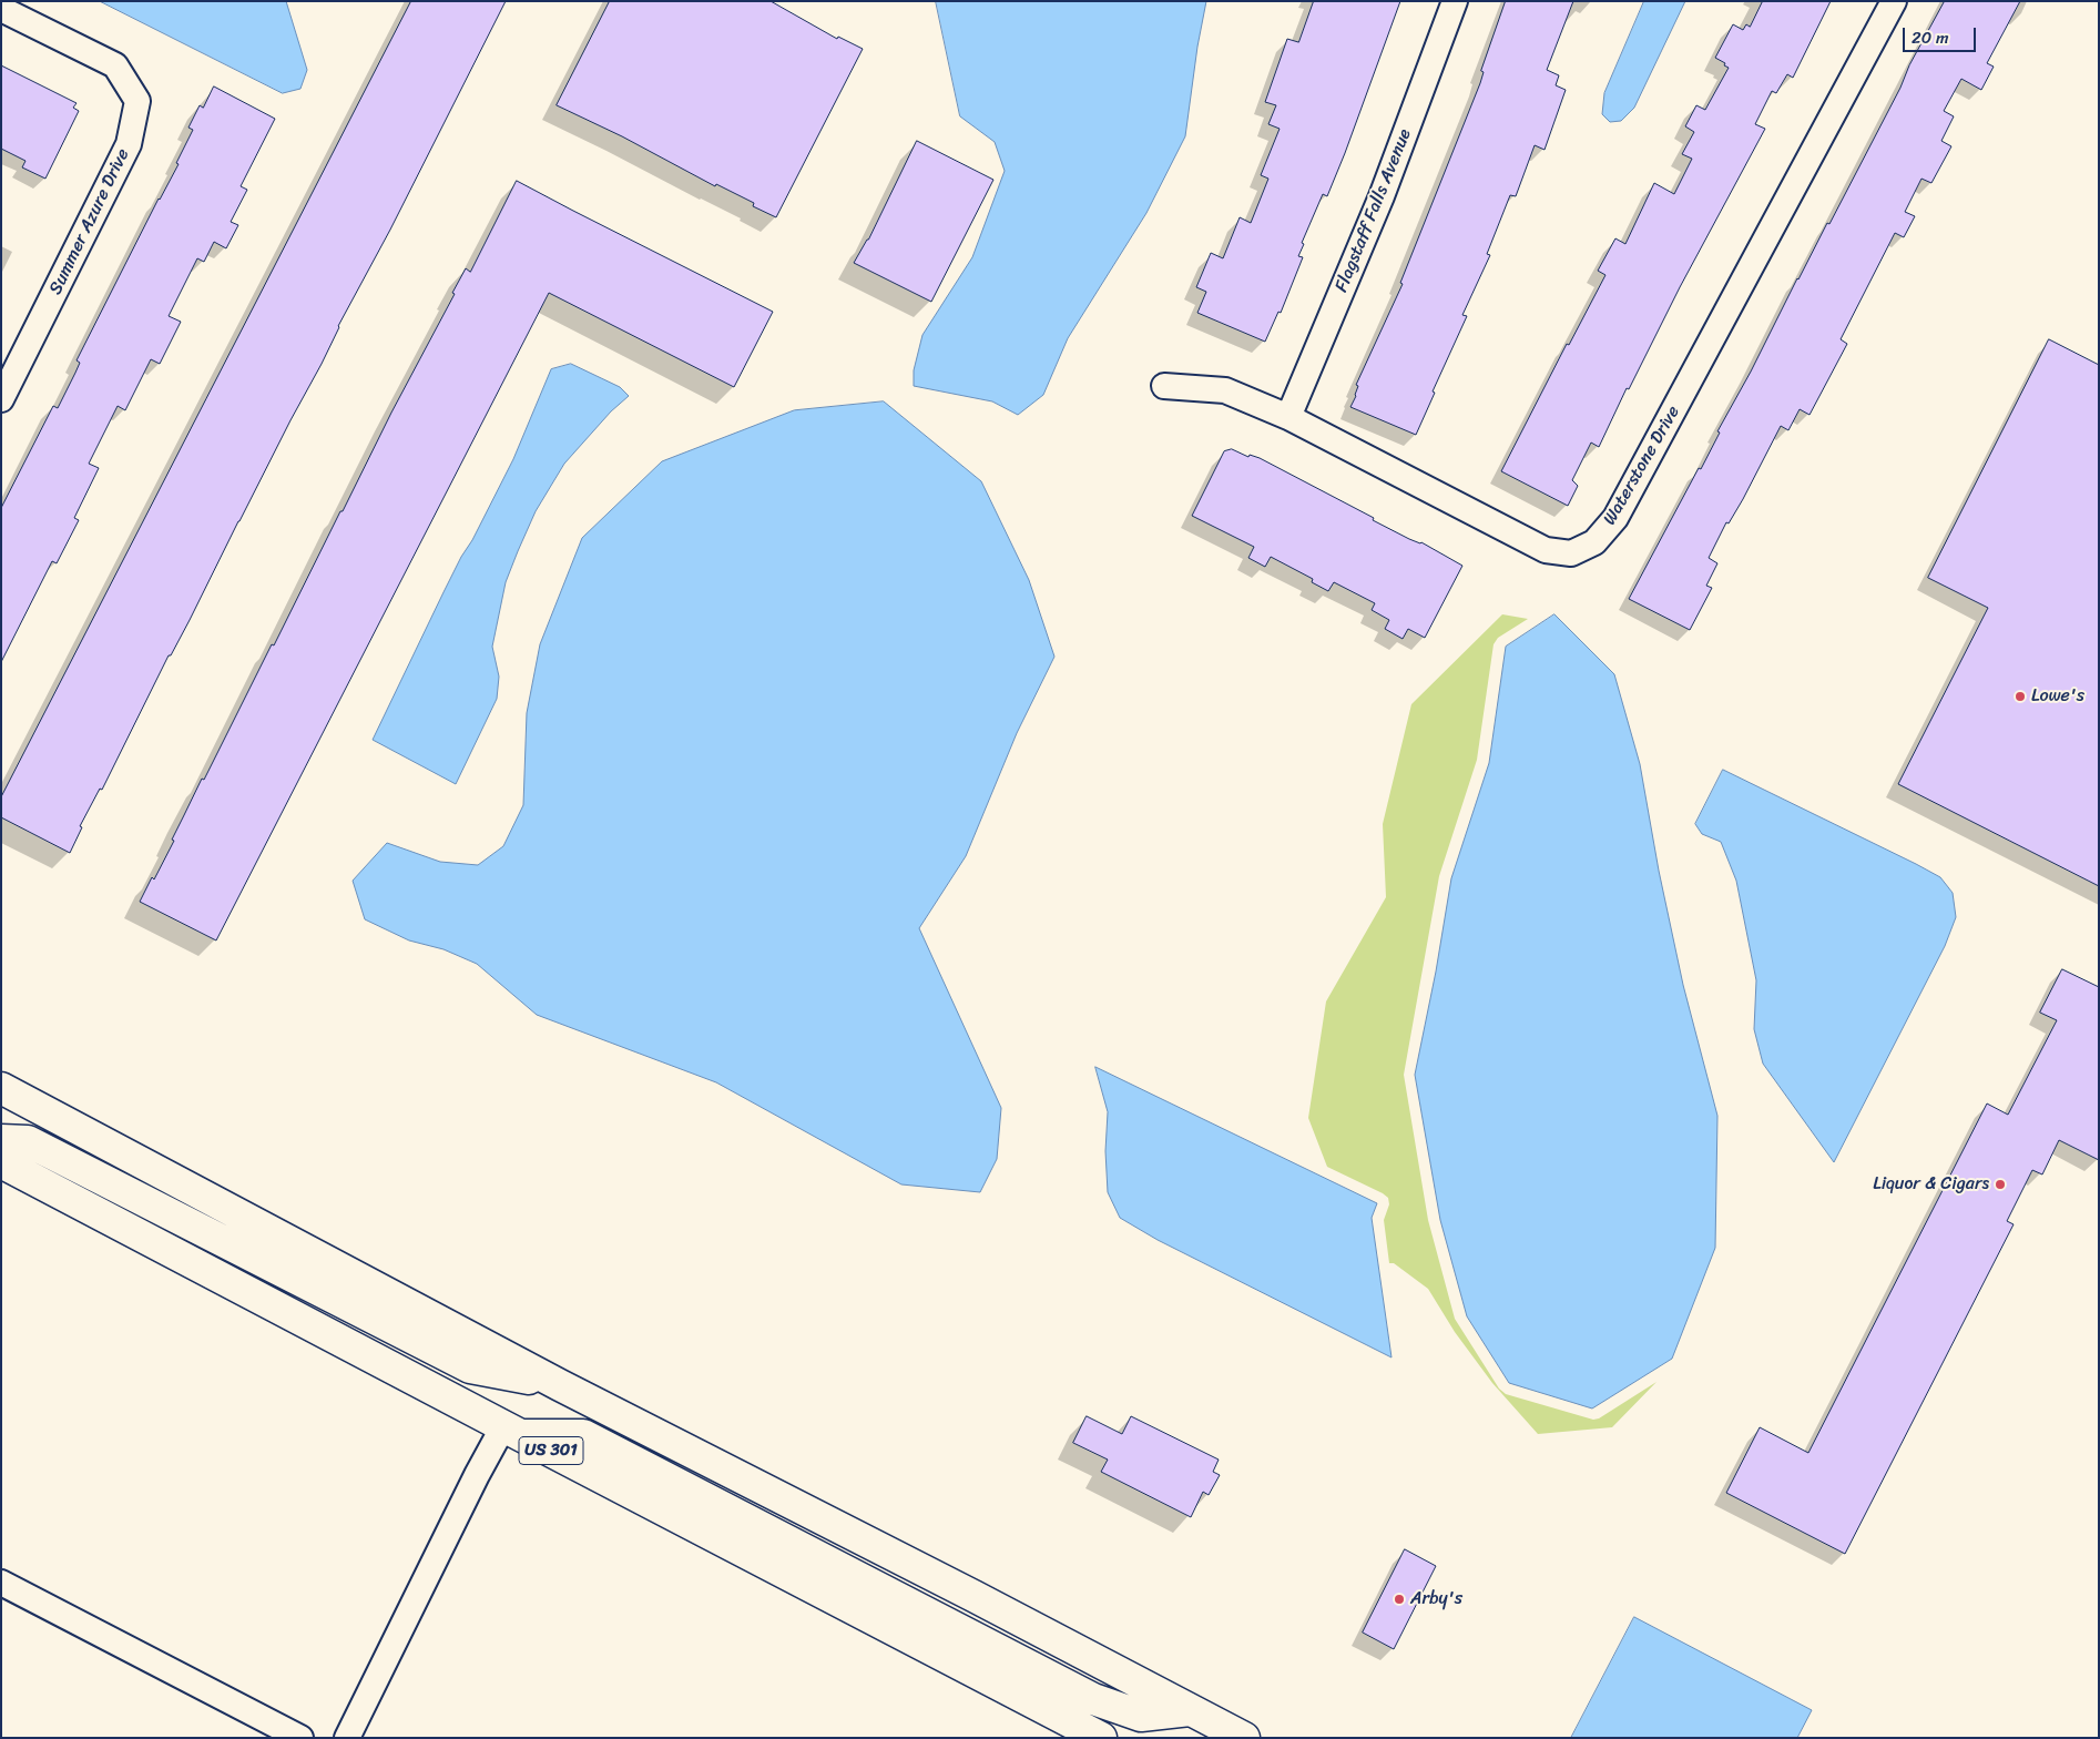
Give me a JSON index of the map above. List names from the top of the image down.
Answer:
{
  "streets": {
    "main road": ["US 301"],
    "street": ["Flagstaff Falls Avenue", "Summer Azure Drive", "Waterstone Drive"]
  },
  "crossings": [
    ["Flagstaff Falls Avenue", "Waterstone Drive"]
  ],
  "places": ["Lowe's", "Liquor & Cigars", "Arby's"],
  "scale_bar": "20 m"
}
